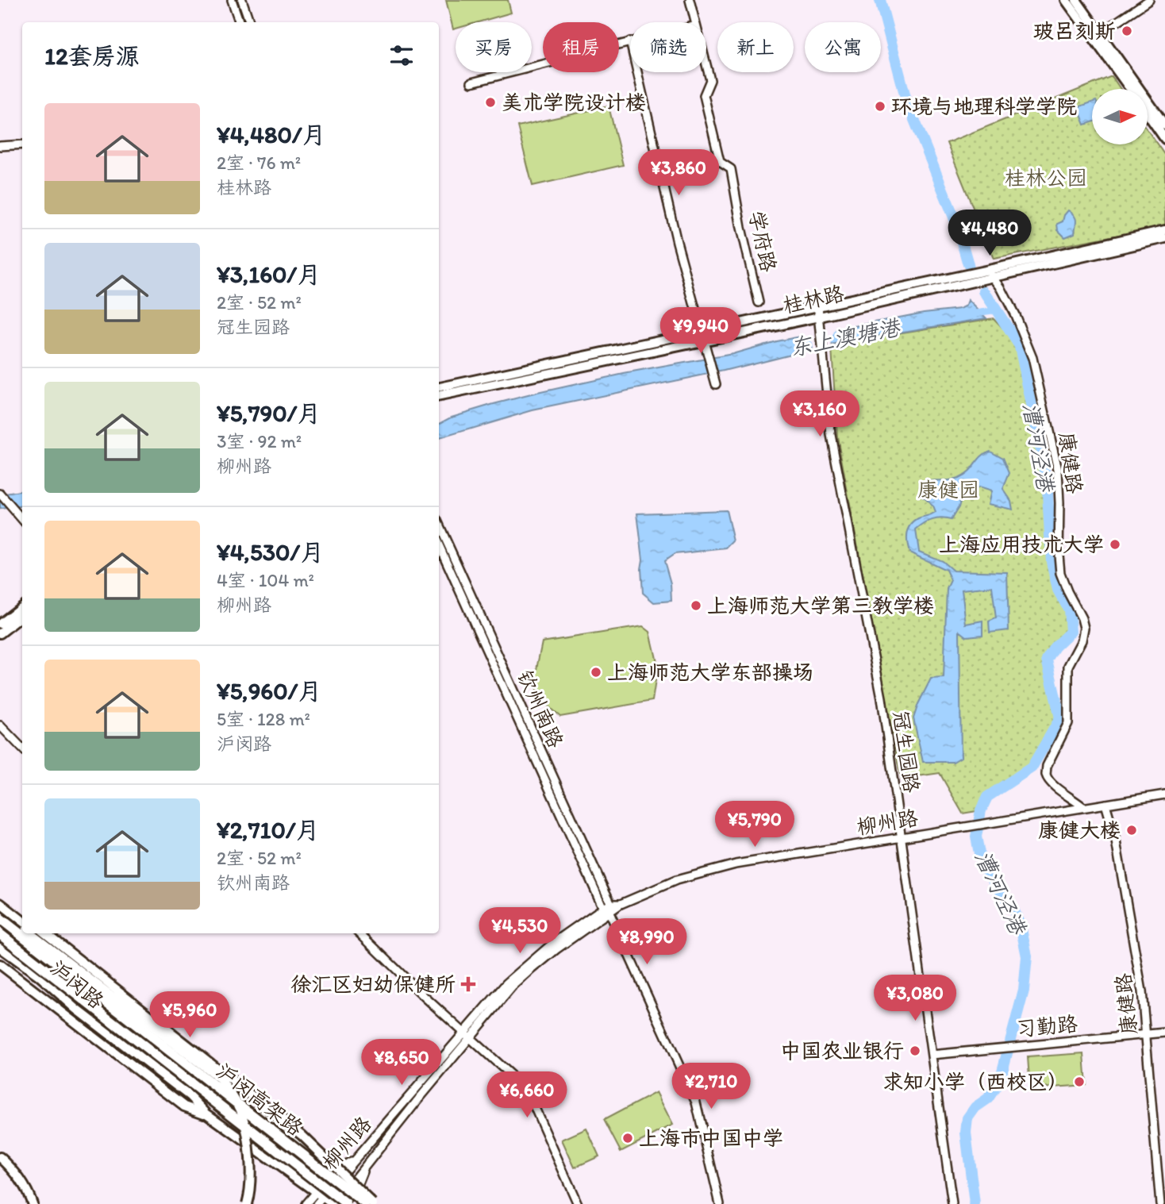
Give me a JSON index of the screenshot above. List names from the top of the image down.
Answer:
{
  "streets": {
    "highway": ["沪闵高架路"],
    "main road": ["桂林路", "沪闵路"],
    "street": [
      "学府路",
      "康健路",
      "钦州南路",
      "冠生园路",
      "柳州路",
      "习勤路"
    ]
  },
  "crossings": [
    ["桂林路", "康健路"],
    ["桂林路", "冠生园路"],
    ["康健路", "柳州路"],
    ["康健路", "习勤路"],
    ["钦州南路", "柳州路"],
    ["冠生园路", "柳州路"],
    ["冠生园路", "习勤路"],
    ["柳州路", "沪闵路"],
    ["柳州路", "沪闵高架路"]
  ],
  "water": ["东上澳塘港", "漕河泾港"],
  "parks": ["桂林公园", "康健园"],
  "places": {
    "other": [
      "玻吕刻斯",
      "美术学院设计楼",
      "环境与地理科学学院",
      "上海应用技术大学",
      "上海师范大学第三教学楼",
      "上海师范大学东部操场",
      "康健大楼",
      "中国农业银行",
      "求知小学（西校区）",
      "上海市中国中学"
    ],
    "health": ["徐汇区妇幼保健所"]
  },
  "north": "right",
  "page": {
    "chip": [
      "买房",
      "租房",
      "筛选",
      "新上",
      "公寓"
    ],
    "heading": "12套房源",
    "list": [
      {
        "name": "¥4,480/月",
        "note": "2室 · 76 m² · 桂林路"
      },
      {
        "name": "¥3,160/月",
        "note": "2室 · 52 m² · 冠生园路"
      },
      {
        "name": "¥5,790/月",
        "note": "3室 · 92 m² · 柳州路"
      },
      {
        "name": "¥4,530/月",
        "note": "4室 · 104 m² · 柳州路"
      },
      {
        "name": "¥5,960/月",
        "note": "5室 · 128 m² · 沪闵路"
      },
      {
        "name": "¥2,710/月",
        "note": "2室 · 52 m² · 钦州南路"
      }
    ],
    "price": [
      "¥3,860",
      "¥4,480",
      "¥9,940",
      "¥3,160",
      "¥5,790",
      "¥4,530",
      "¥8,990",
      "¥3,080",
      "¥5,960",
      "¥8,650",
      "¥2,710",
      "¥6,660"
    ]
  }
}
